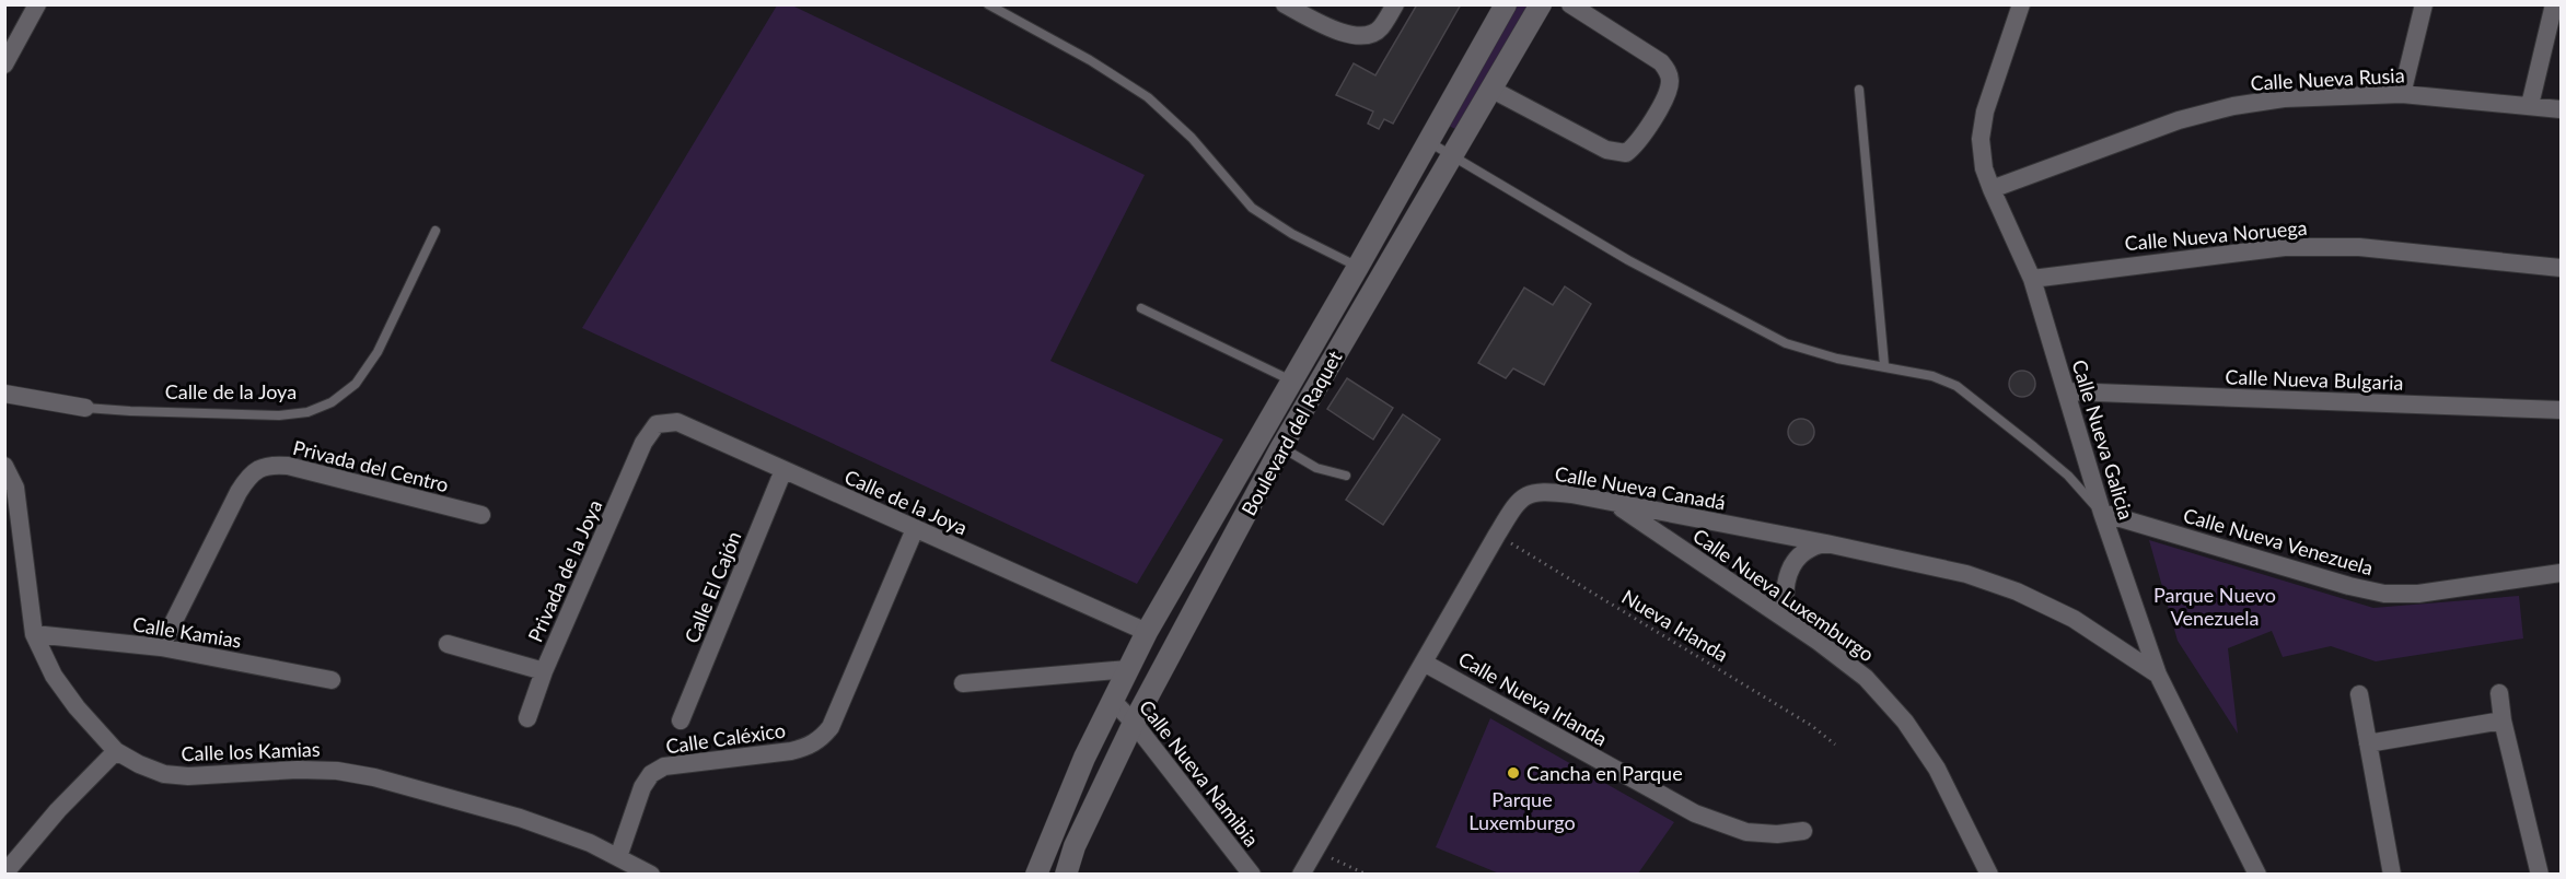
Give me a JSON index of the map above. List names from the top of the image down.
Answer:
{
  "streets": {
    "street": [
      "Calle Nueva Rusia",
      "Calle Nueva Noruega",
      "Calle Nueva Bulgaria",
      "Calle de la Joya",
      "Boulevard del Raquet",
      "Calle Nueva Galicia",
      "Privada del Centro",
      "Calle Nueva Canadá",
      "Calle Nueva Venezuela",
      "Privada de la Joya",
      "Calle El Cajón",
      "Calle Nueva Luxemburgo",
      "Calle Kamias",
      "Calle Nueva Irlanda",
      "Calle Caléxico",
      "Calle los Kamias",
      "Calle Nueva Namibia"
    ],
    "path": ["Nueva Irlanda"]
  },
  "crossings": [
    ["Calle Nueva Rusia", "Calle Nueva Galicia"],
    ["Calle Nueva Noruega", "Calle Nueva Galicia"],
    ["Calle Nueva Bulgaria", "Calle Nueva Galicia"],
    ["Calle de la Joya", "Boulevard del Raquet"],
    ["Calle de la Joya", "Privada de la Joya"],
    ["Calle de la Joya", "Calle El Cajón"],
    ["Calle de la Joya", "Calle Caléxico"],
    ["Boulevard del Raquet", "Calle Nueva Namibia"],
    ["Calle Nueva Galicia", "Calle Nueva Canadá"],
    ["Calle Nueva Galicia", "Calle Nueva Venezuela"],
    ["Privada del Centro", "Calle Kamias"],
    ["Calle Nueva Canadá", "Calle Nueva Luxemburgo"],
    ["Calle Nueva Canadá", "Nueva Irlanda"],
    ["Calle Nueva Canadá", "Calle Nueva Irlanda"],
    ["Calle Kamias", "Calle los Kamias"],
    ["Calle Caléxico", "Calle los Kamias"]
  ],
  "parks": ["Parque Nuevo Venezuela", "Parque Luxemburgo"],
  "places": ["Cancha en Parque"]
}
